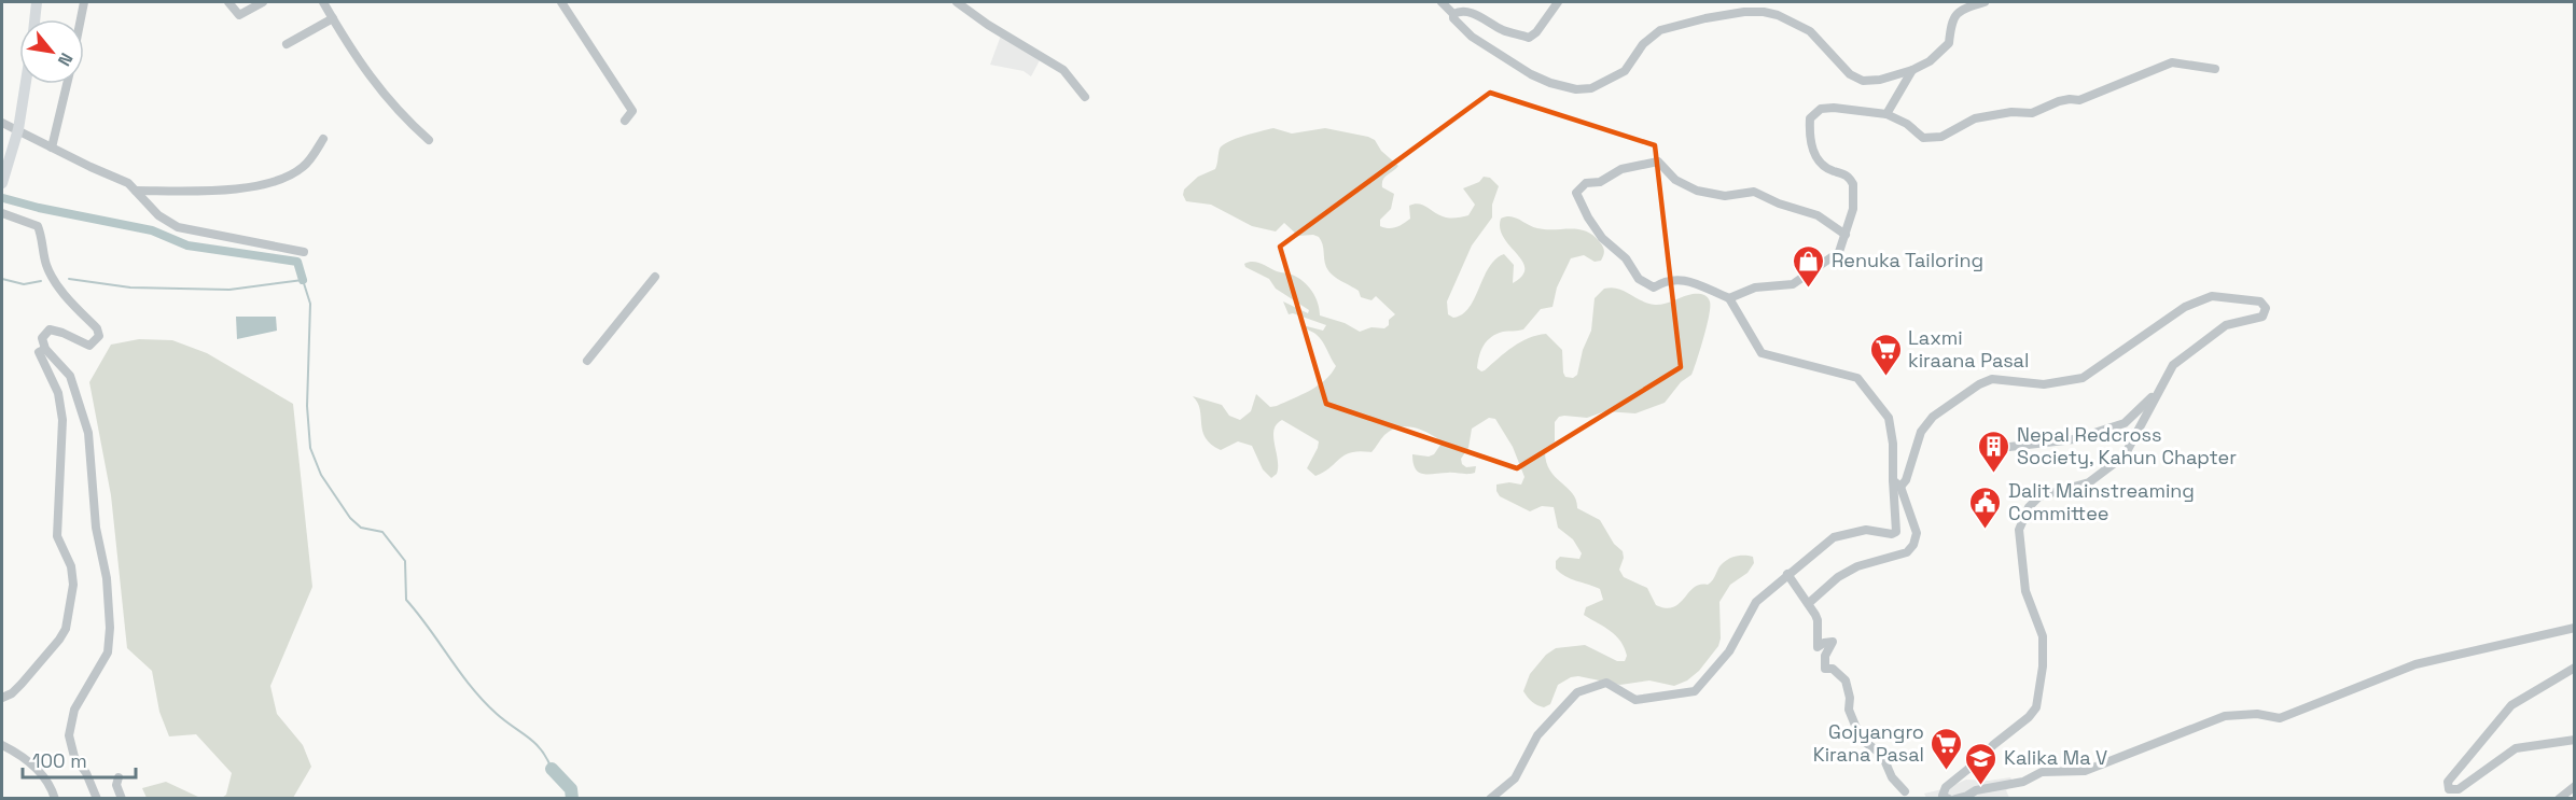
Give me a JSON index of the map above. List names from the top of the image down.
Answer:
{
  "places": {
    "shop": ["Renuka Tailoring"],
    "supermarket": ["Laxmi kiraana Pasal", "Gojyangro Kirana Pasal"],
    "building": ["Nepal Redcross Society, Kahun Chapter"],
    "public building": ["Dalit Mainstreaming Committee"],
    "school or university": ["Kalika Ma V"]
  },
  "scale_bar": "100 m",
  "north": "bottom right"
}
